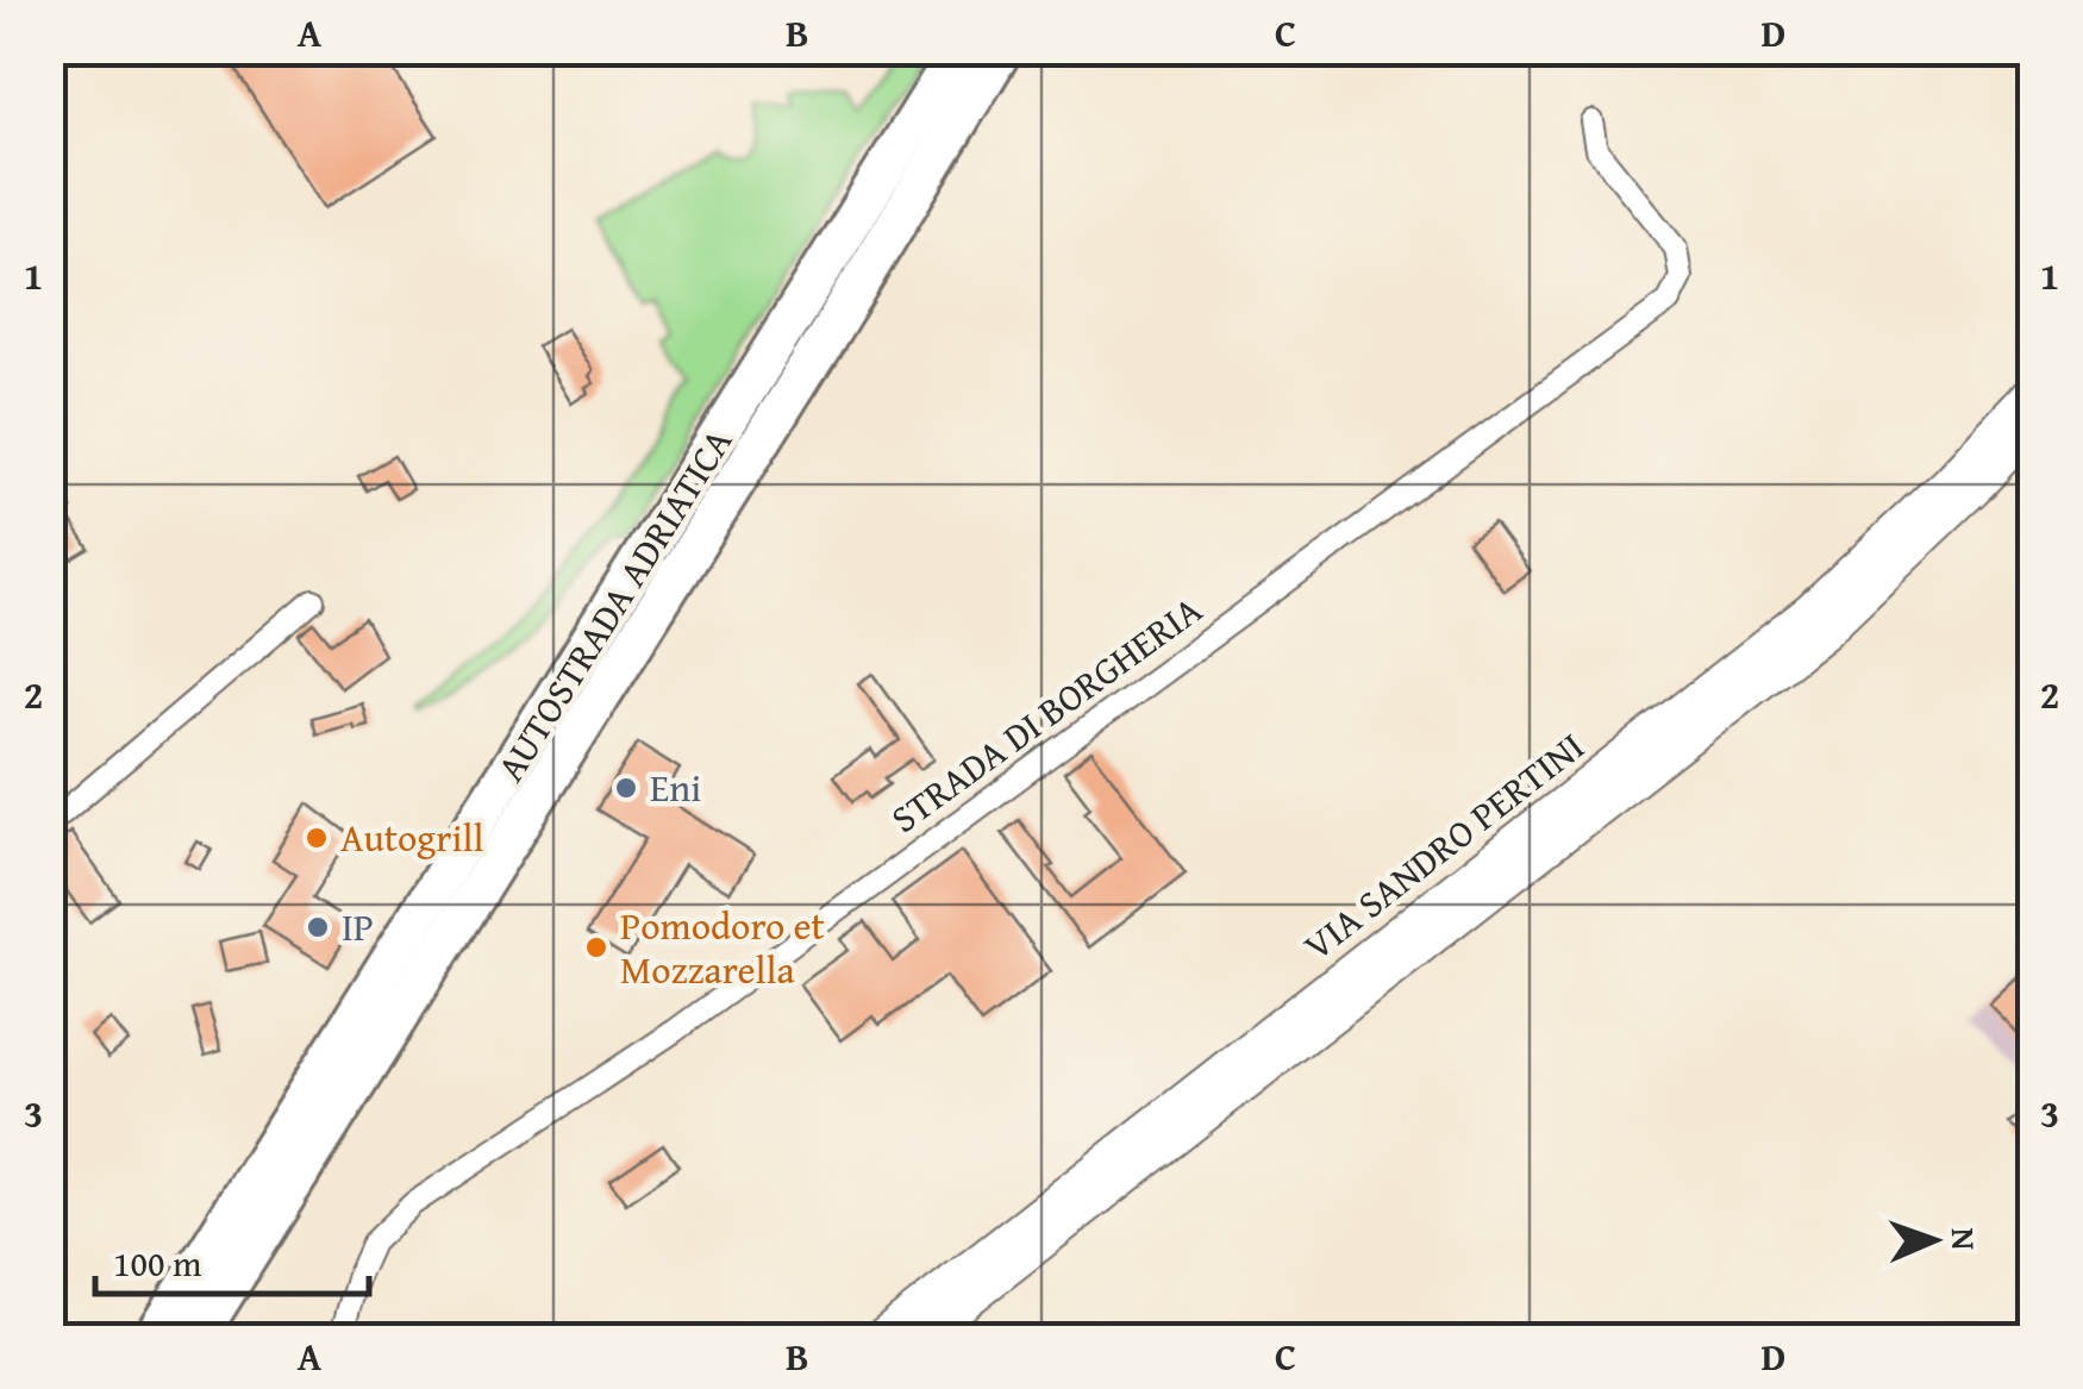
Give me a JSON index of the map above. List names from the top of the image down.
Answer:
{
  "streets": {
    "highway": ["AUTOSTRADA ADRIATICA"],
    "main road": ["VIA SANDRO PERTINI"],
    "street": ["STRADA DI BORGHERIA"]
  },
  "places": [
    "Eni",
    "Autogrill",
    "IP",
    "Pomodoro et Mozzarella"
  ],
  "scale_bar": "100 m",
  "north": "right",
  "grid": {
    "columns": [
      "A",
      "B",
      "C",
      "D"
    ],
    "rows": ["1", "2", "3"]
  }
}
